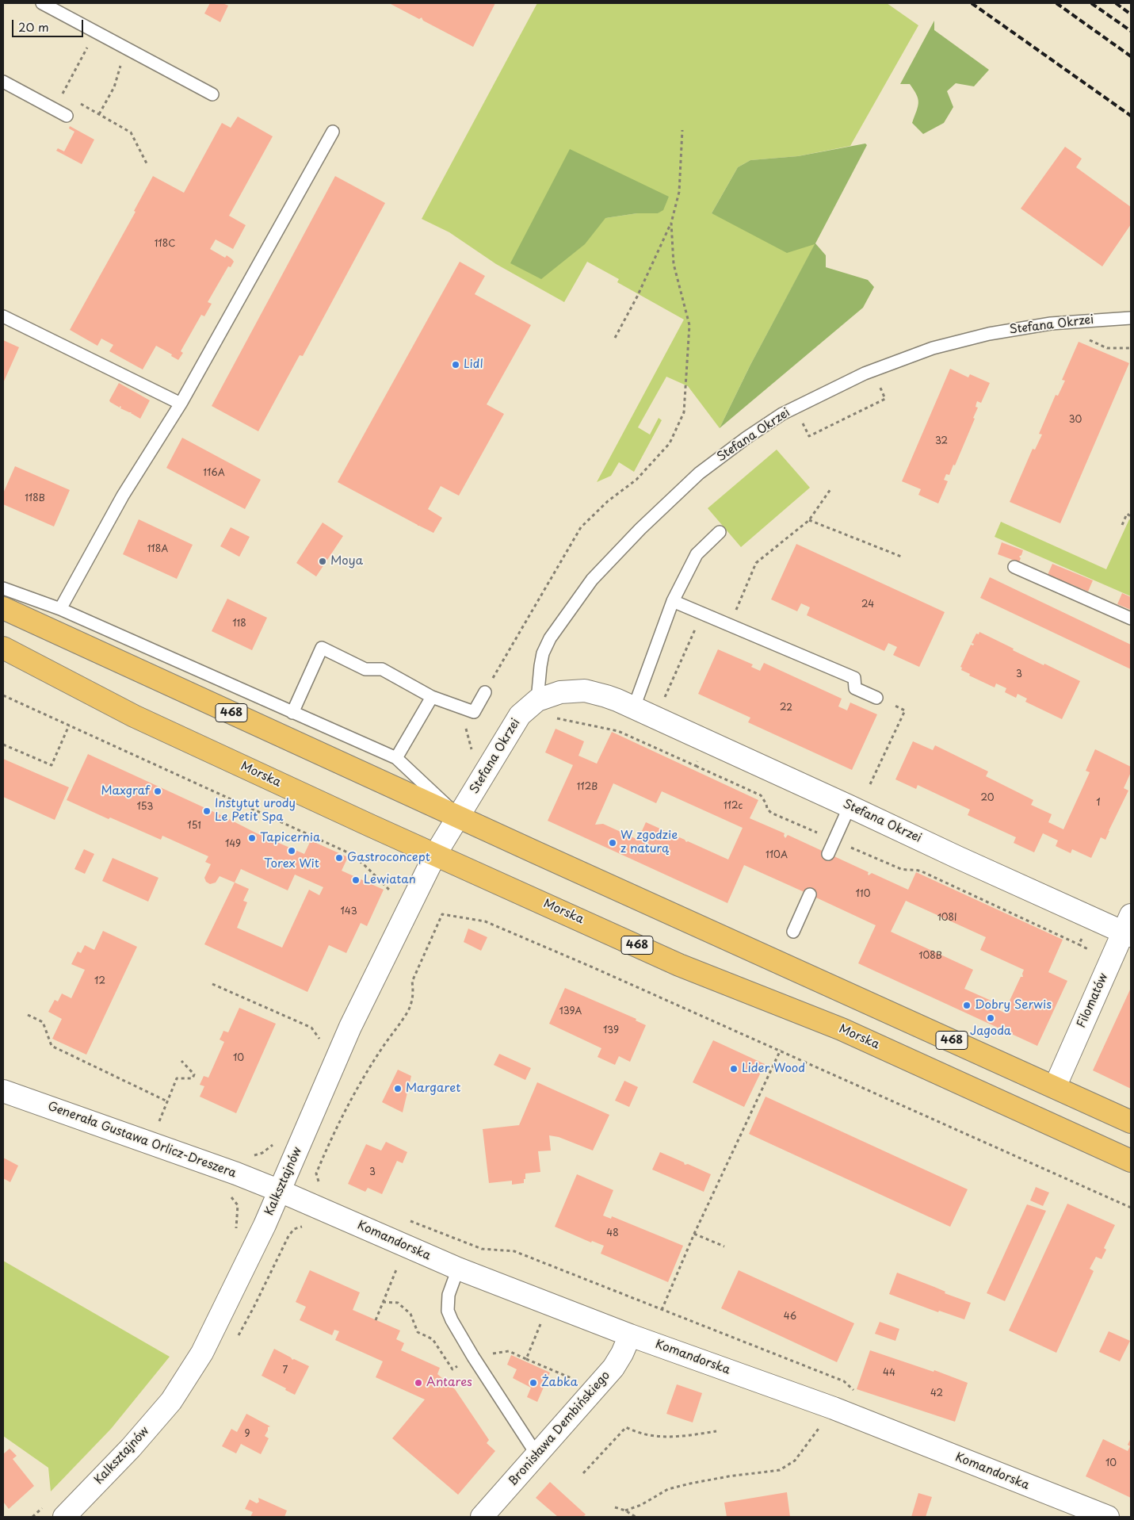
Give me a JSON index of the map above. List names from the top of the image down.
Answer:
{
  "streets": {
    "main road": ["468", "Morska"],
    "street": [
      "Stefana Okrzei",
      "Filomatów",
      "Generała Gustawa Orlicz-Dreszera",
      "Kalksztajnów",
      "Komandorska",
      "Bronisława Dembińskiego"
    ]
  },
  "crossings": [
    ["Stefana Okrzei", "468"],
    ["Stefana Okrzei", "Filomatów"],
    ["Stefana Okrzei", "Kalksztajnów"],
    ["468", "Filomatów"],
    ["468", "Kalksztajnów"],
    ["Morska", "Kalksztajnów"],
    ["Generała Gustawa Orlicz-Dreszera", "Kalksztajnów"],
    ["Generała Gustawa Orlicz-Dreszera", "Komandorska"],
    ["Kalksztajnów", "Komandorska"],
    ["Komandorska", "Bronisława Dembińskiego"]
  ],
  "places": [
    "Lidl",
    "Moya",
    "Maxgraf",
    "Instytut urody Le Petit Spa",
    "Tapicernia",
    "W zgodzie z naturą",
    "Torex Wit",
    "Gastroconcept",
    "Lewiatan",
    "Dobry Serwis",
    "Jagoda",
    "Lider Wood",
    "Margaret",
    "Antares",
    "Żabka"
  ],
  "house_numbers": [
    "118C",
    "30",
    "32",
    "116A",
    "118B",
    "118A",
    "24",
    "118",
    "3",
    "22",
    "112B",
    "20",
    "1",
    "112c",
    "153",
    "151",
    "149",
    "110A",
    "110",
    "143",
    "108l",
    "108B",
    "12",
    "139A",
    "139",
    "10",
    "3",
    "48",
    "46",
    "7",
    "44",
    "42",
    "9",
    "10"
  ],
  "scale_bar": "20 m"
}
